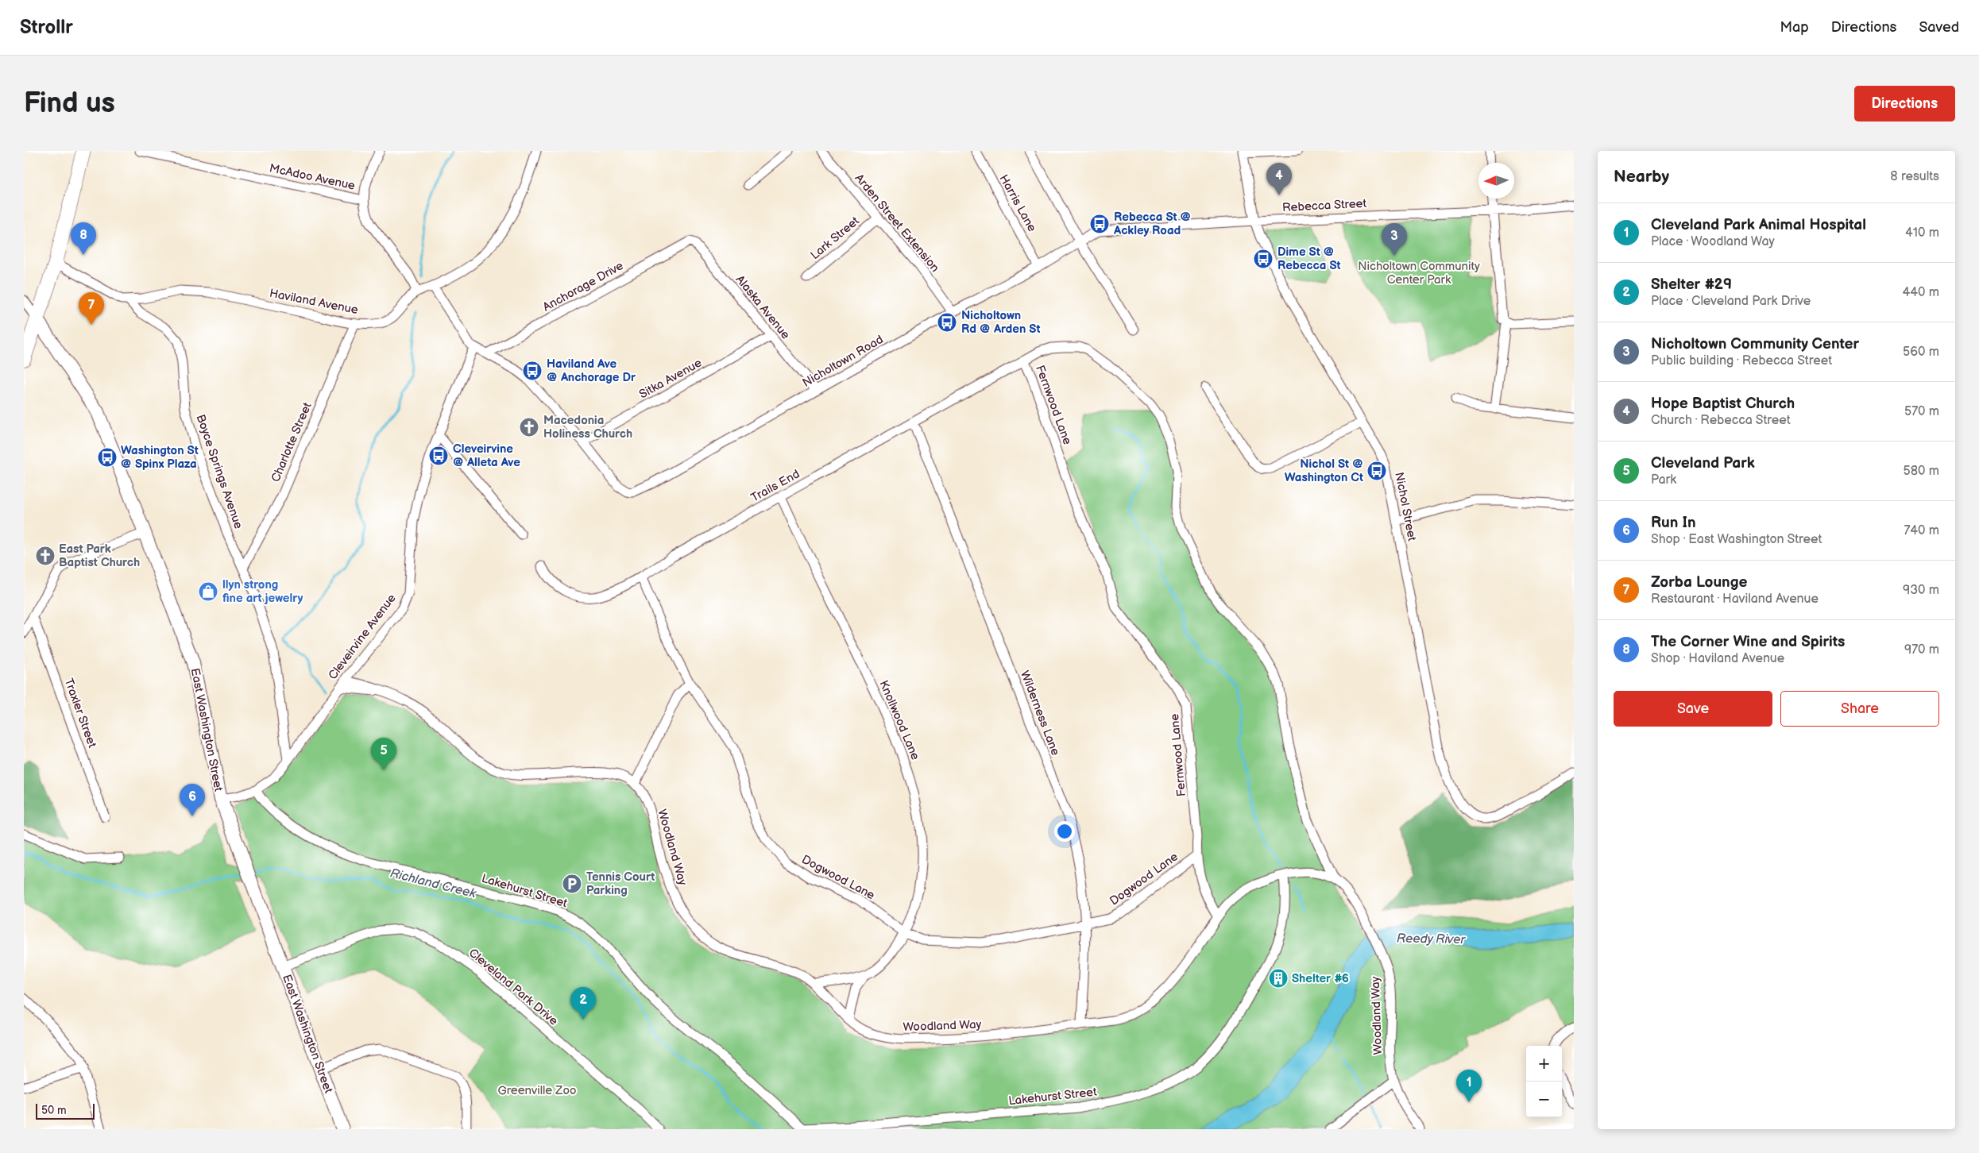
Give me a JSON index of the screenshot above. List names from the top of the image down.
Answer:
{
  "streets": {
    "street": [
      "McAdoo Avenue",
      "Harris Lane",
      "Rebecca Street",
      "Arden Street Extension",
      "Lark Street",
      "Anchorage Drive",
      "Haviland Avenue",
      "Alaska Avenue",
      "Nicholtown Road",
      "Sitka Avenue",
      "Fernwood Lane",
      "Charlotte Street",
      "Boyce Springs Avenue",
      "Trails End",
      "Nichol Street",
      "Cleveirvine Avenue",
      "Traxler Street",
      "Wilderness Lane",
      "Knollwood Lane",
      "East Washington Street",
      "Woodland Way",
      "Dogwood Lane",
      "Lakehurst Street",
      "Cleveland Park Drive"
    ]
  },
  "crossings": [
    ["Harris Lane", "Nicholtown Road"],
    ["Rebecca Street", "Nicholtown Road"],
    ["Rebecca Street", "Nichol Street"],
    ["Arden Street Extension", "Lark Street"],
    ["Arden Street Extension", "Nicholtown Road"],
    ["Anchorage Drive", "Alaska Avenue"],
    ["Haviland Avenue", "Charlotte Street"],
    ["Haviland Avenue", "Boyce Springs Avenue"],
    ["Alaska Avenue", "Nicholtown Road"],
    ["Alaska Avenue", "Sitka Avenue"],
    ["Nicholtown Road", "Sitka Avenue"],
    ["Fernwood Lane", "Trails End"],
    ["Fernwood Lane", "Woodland Way"],
    ["Fernwood Lane", "Dogwood Lane"],
    ["Charlotte Street", "Boyce Springs Avenue"],
    ["Boyce Springs Avenue", "Cleveirvine Avenue"],
    ["Trails End", "Wilderness Lane"],
    ["Trails End", "Knollwood Lane"],
    ["Trails End", "Dogwood Lane"],
    ["Cleveirvine Avenue", "East Washington Street"],
    ["Cleveirvine Avenue", "Woodland Way"],
    ["Cleveirvine Avenue", "Lakehurst Street"],
    ["Wilderness Lane", "Woodland Way"],
    ["Wilderness Lane", "Dogwood Lane"],
    ["Knollwood Lane", "Woodland Way"],
    ["Knollwood Lane", "Dogwood Lane"],
    ["East Washington Street", "Cleveland Park Drive"],
    ["Woodland Way", "Lakehurst Street"]
  ],
  "water": ["Richland Creek", "Reedy River"],
  "parks": ["Nicholtown Community Center Park", "Greenville Zoo"],
  "places": {
    "bus stop": [
      "Rebecca St @ Ackley Road",
      "Dime St @ Rebecca St",
      "Nicholtown Rd @ Arden St",
      "Haviland Ave @ Anchorage Dr",
      "Cleveirvine @ Alleta Ave",
      "Washington St @ Spinx Plaza",
      "Nichol St @ Washington Ct"
    ],
    "church": ["Macedonia Holiness Church", "East Park Baptist Church"],
    "shop": ["llyn strong fine art jewelry"],
    "parking": ["Tennis Court Parking"],
    "building": ["Shelter #6"]
  },
  "scale_bar": "50 m",
  "north": "left",
  "page": {
    "header": "Strollr",
    "nav": ["Map", "Directions", "Saved"],
    "buttons": [
      "Directions",
      ["Save", "Share"]
    ],
    "title": "Find us",
    "heading": ["Nearby", "8 results"],
    "pins": [
      "4",
      "8",
      "3",
      "7",
      "5",
      "6",
      "2",
      "1"
    ],
    "list": [
      {
        "mark": "1",
        "name": "Cleveland Park Animal Hospital",
        "note": "Place · Woodland Way",
        "value": "410 m"
      },
      {
        "mark": "2",
        "name": "Shelter #29",
        "note": "Place · Cleveland Park Drive",
        "value": "440 m"
      },
      {
        "mark": "3",
        "name": "Nicholtown Community Center",
        "note": "Public building · Rebecca Street",
        "value": "560 m"
      },
      {
        "mark": "4",
        "name": "Hope Baptist Church",
        "note": "Church · Rebecca Street",
        "value": "570 m"
      },
      {
        "mark": "5",
        "name": "Cleveland Park",
        "note": "Park",
        "value": "580 m"
      },
      {
        "mark": "6",
        "name": "Run In",
        "note": "Shop · East Washington Street",
        "value": "740 m"
      },
      {
        "mark": "7",
        "name": "Zorba Lounge",
        "note": "Restaurant · Haviland Avenue",
        "value": "930 m"
      },
      {
        "mark": "8",
        "name": "The Corner Wine and Spirits",
        "note": "Shop · Haviland Avenue",
        "value": "970 m"
      }
    ],
    "map_buttons": ["+", "−"],
    "scale": "50 m"
  }
}
